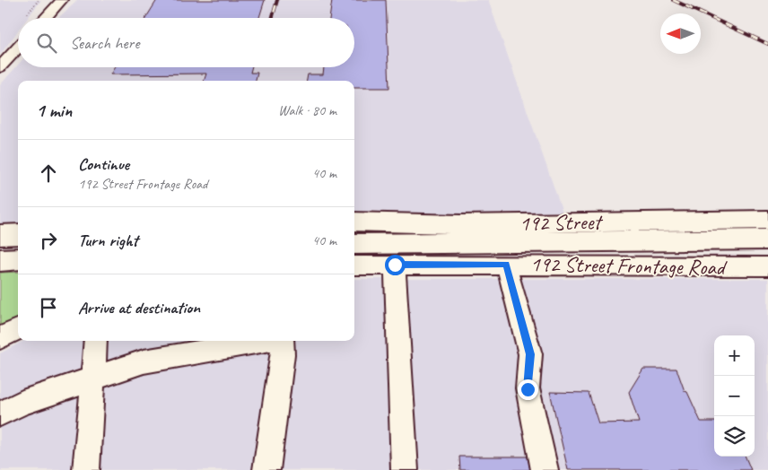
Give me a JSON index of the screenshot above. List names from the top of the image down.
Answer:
{
  "streets": {
    "main road": ["192 Street"],
    "street": ["192 Street Frontage Road"]
  },
  "north": "left",
  "page": {
    "search": "Search here",
    "heading": ["1 min", "Walk · 80 m"],
    "list": [
      ["Continue", "192 Street Frontage Road", "40 m"],
      ["Turn right", "40 m"],
      "Arrive at destination"
    ],
    "map_buttons": ["+", "−"]
  }
}
